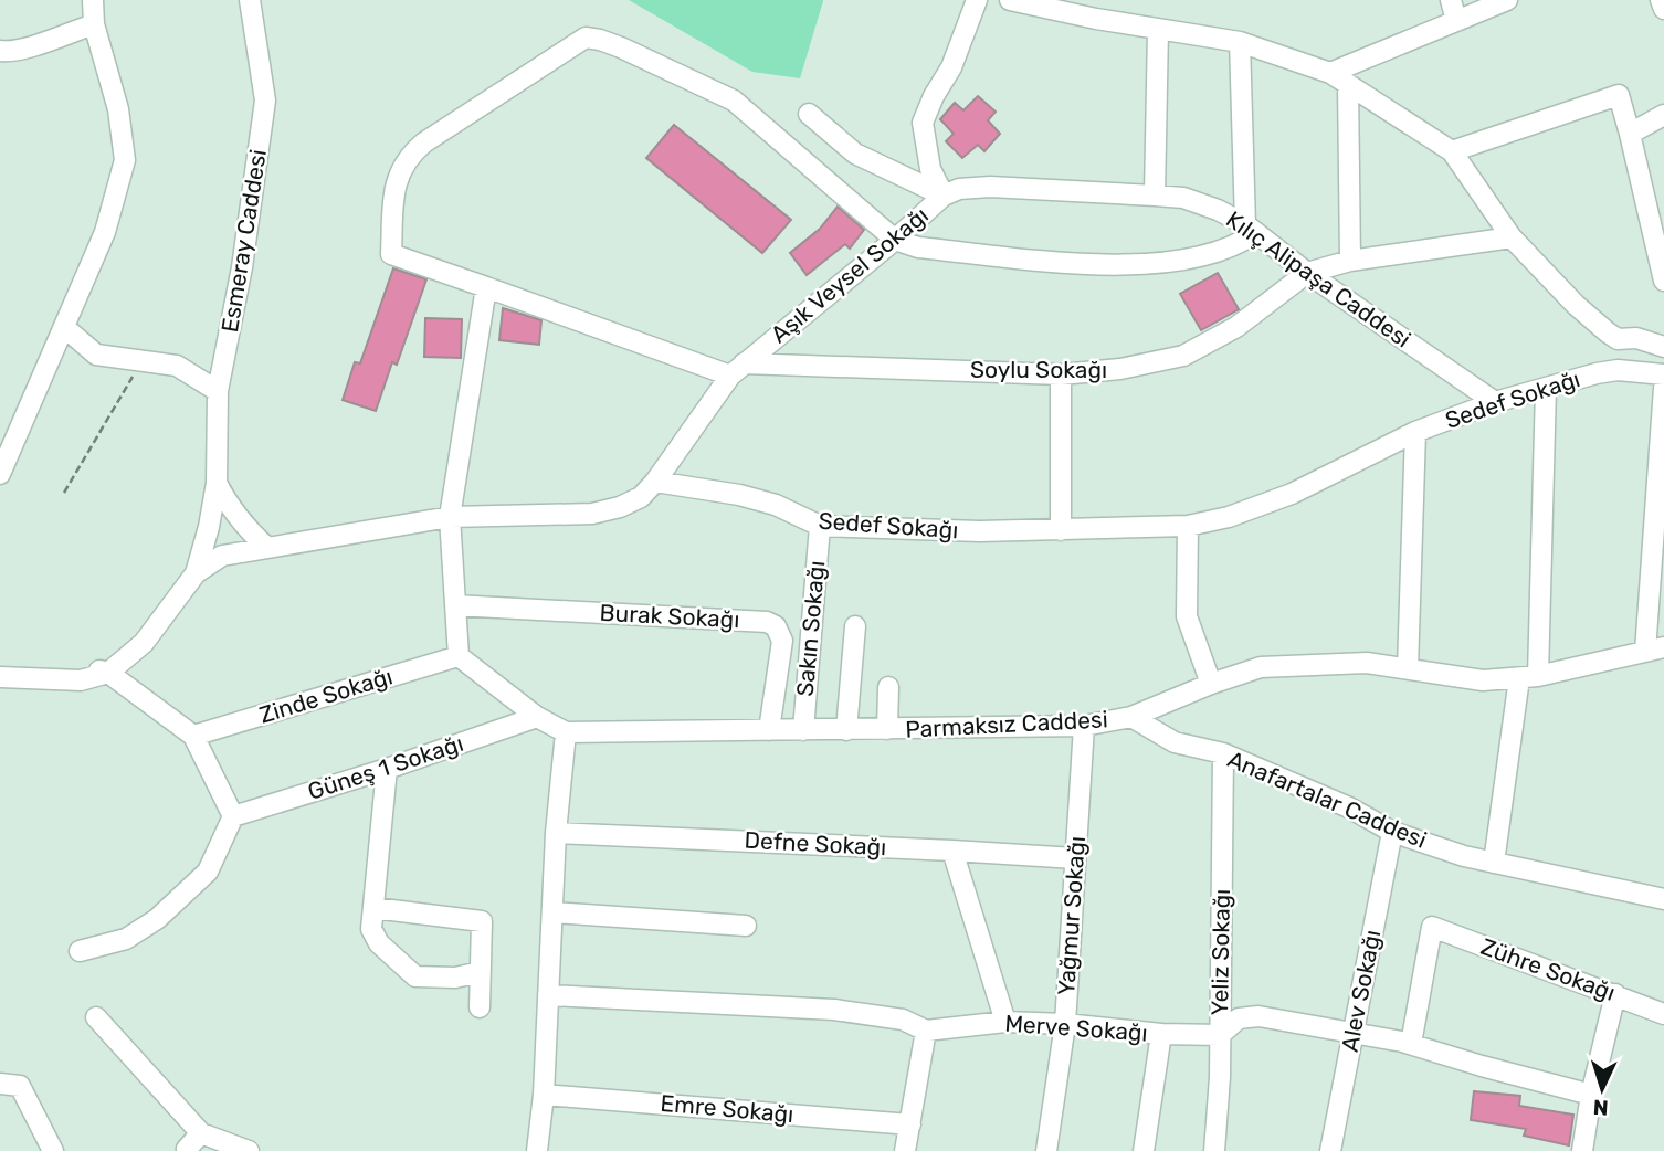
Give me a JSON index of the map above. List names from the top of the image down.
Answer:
{
  "streets": {
    "street": [
      "Esmeray Caddesi",
      "Aşık Veysel Sokağı",
      "Kılıç Alipaşa Caddesi",
      "Soylu Sokağı",
      "Sedef Sokağı",
      "Burak Sokağı",
      "Sakın Sokağı",
      "Zinde Sokağı",
      "Parmaksız Caddesi",
      "Güneş 1 Sokağı",
      "Anafartalar Caddesi",
      "Defne Sokağı",
      "Yağmur Sokağı",
      "Yeliz Sokağı",
      "Zühre Sokağı",
      "Alev Sokağı",
      "Merve Sokağı",
      "Emre Sokağı"
    ]
  },
  "crossings": [
    ["Aşık Veysel Sokağı", "Kılıç Alipaşa Caddesi"],
    ["Aşık Veysel Sokağı", "Soylu Sokağı"],
    ["Aşık Veysel Sokağı", "Sedef Sokağı"],
    ["Kılıç Alipaşa Caddesi", "Soylu Sokağı"],
    ["Kılıç Alipaşa Caddesi", "Sedef Sokağı"],
    ["Sedef Sokağı", "Sakın Sokağı"],
    ["Burak Sokağı", "Parmaksız Caddesi"],
    ["Sakın Sokağı", "Parmaksız Caddesi"],
    ["Parmaksız Caddesi", "Anafartalar Caddesi"],
    ["Parmaksız Caddesi", "Yağmur Sokağı"],
    ["Anafartalar Caddesi", "Yeliz Sokağı"],
    ["Anafartalar Caddesi", "Alev Sokağı"],
    ["Defne Sokağı", "Yağmur Sokağı"],
    ["Yağmur Sokağı", "Merve Sokağı"],
    ["Yeliz Sokağı", "Merve Sokağı"]
  ],
  "north": "bottom"
}
